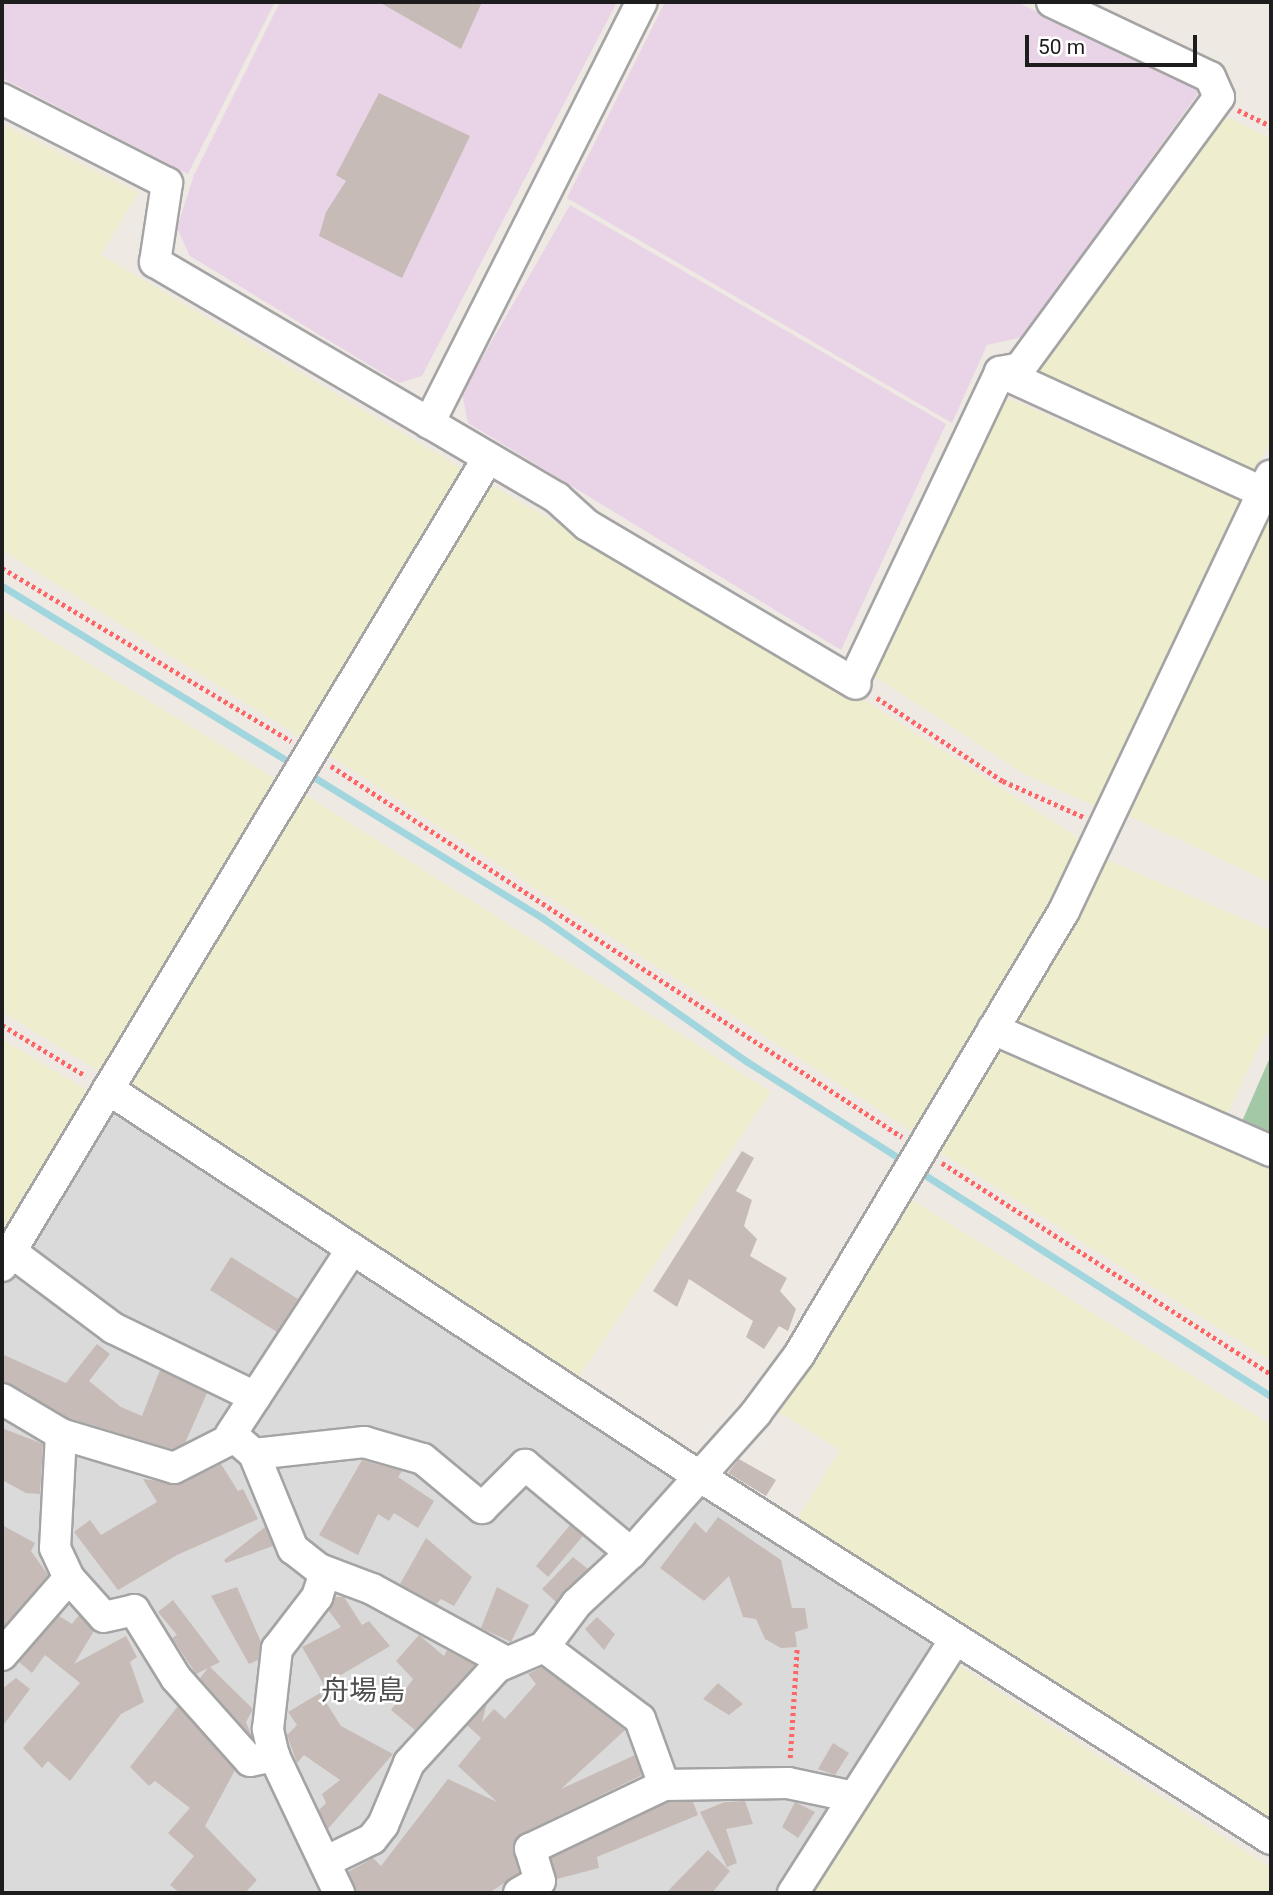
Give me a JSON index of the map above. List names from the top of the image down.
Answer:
{
  "districts": ["舟場島"],
  "scale_bar": "50 m"
}
